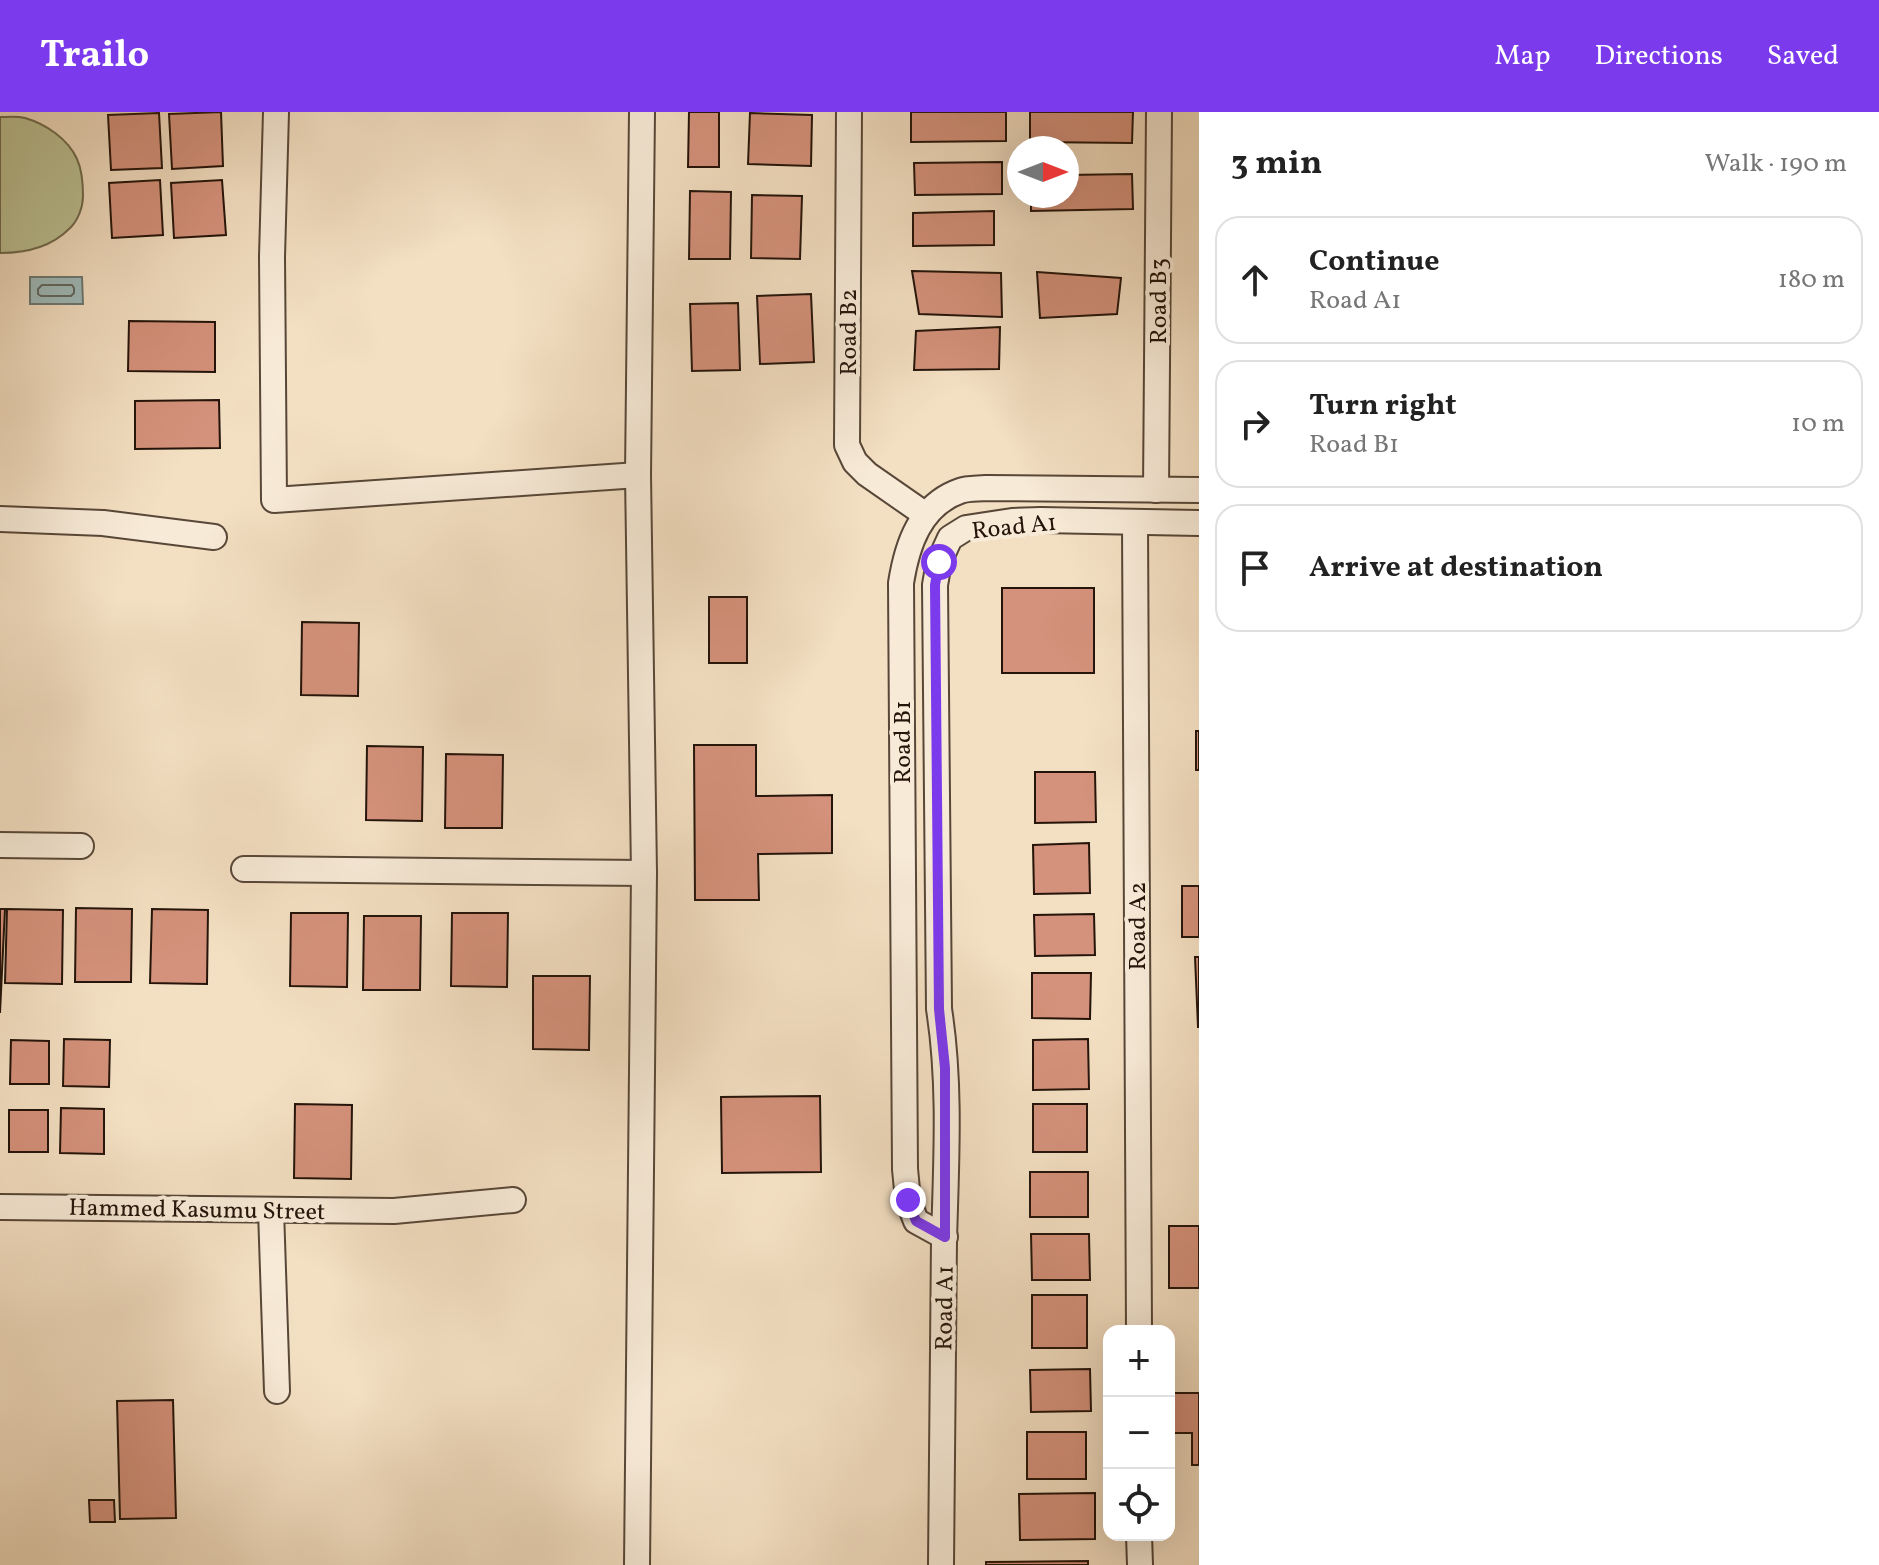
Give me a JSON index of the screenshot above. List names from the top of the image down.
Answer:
{
  "streets": {
    "street": [
      "Road B3",
      "Road B2",
      "Road A1",
      "Road B1",
      "Road A2",
      "Hammed Kasumu Street"
    ]
  },
  "crossings": [
    ["Road B3", "Road B1"],
    ["Road B2", "Road B1"],
    ["Road A1", "Road B1"],
    ["Road A1", "Road A2"]
  ],
  "north": "right",
  "page": {
    "header": "Trailo",
    "nav": ["Map", "Directions", "Saved"],
    "heading": ["3 min", "Walk · 190 m"],
    "list": [
      ["Continue", "Road A1", "180 m"],
      ["Turn right", "Road B1", "10 m"],
      "Arrive at destination"
    ],
    "map_buttons": ["+", "−"]
  }
}
